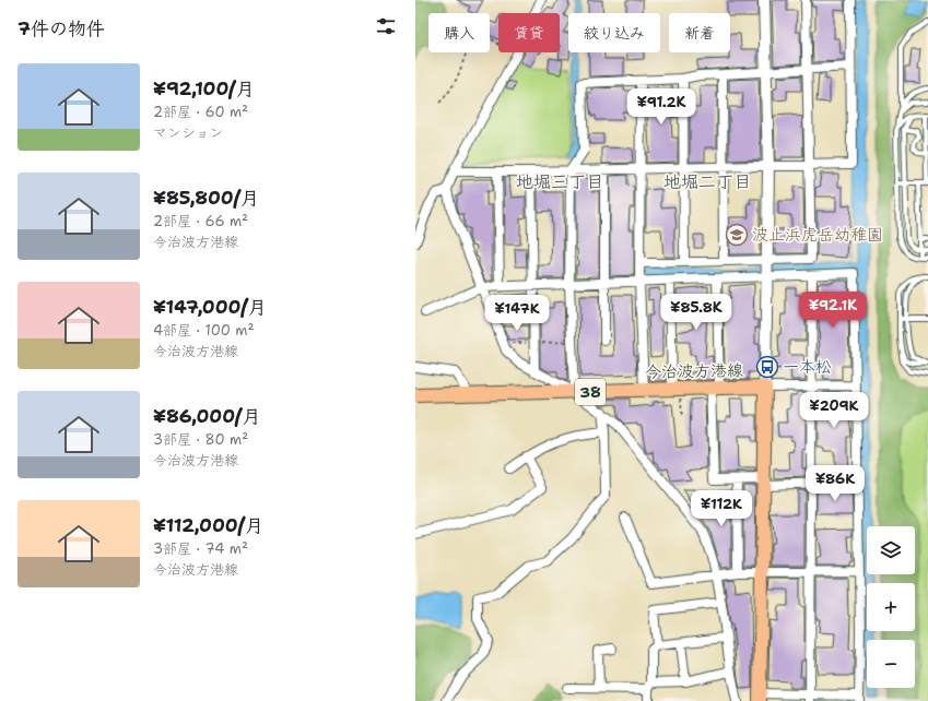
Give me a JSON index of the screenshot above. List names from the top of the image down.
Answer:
{
  "streets": {
    "main road": ["今治波方港線", "38"]
  },
  "districts": ["地堀三丁目", "地堀二丁目"],
  "places": {
    "school or university": ["波止浜虎岳幼稚園"],
    "bus stop": ["一本松"]
  },
  "page": {
    "heading": "7件の物件",
    "chip": [
      "購入",
      "賃貸",
      "絞り込み",
      "新着"
    ],
    "list": [
      {
        "name": "¥92,100/月",
        "note": "2部屋 · 60 m² · マンション"
      },
      {
        "name": "¥85,800/月",
        "note": "2部屋 · 66 m² · 今治波方港線"
      },
      {
        "name": "¥147,000/月",
        "note": "4部屋 · 100 m² · 今治波方港線"
      },
      {
        "name": "¥86,000/月",
        "note": "3部屋 · 80 m² · 今治波方港線"
      },
      {
        "name": "¥112,000/月",
        "note": "3部屋 · 74 m² · 今治波方港線"
      }
    ],
    "price": [
      "¥91.2K",
      "¥92.1K",
      "¥85.8K",
      "¥147K",
      "¥209K",
      "¥86K",
      "¥112K"
    ],
    "map_buttons": ["+", "−"]
  }
}
